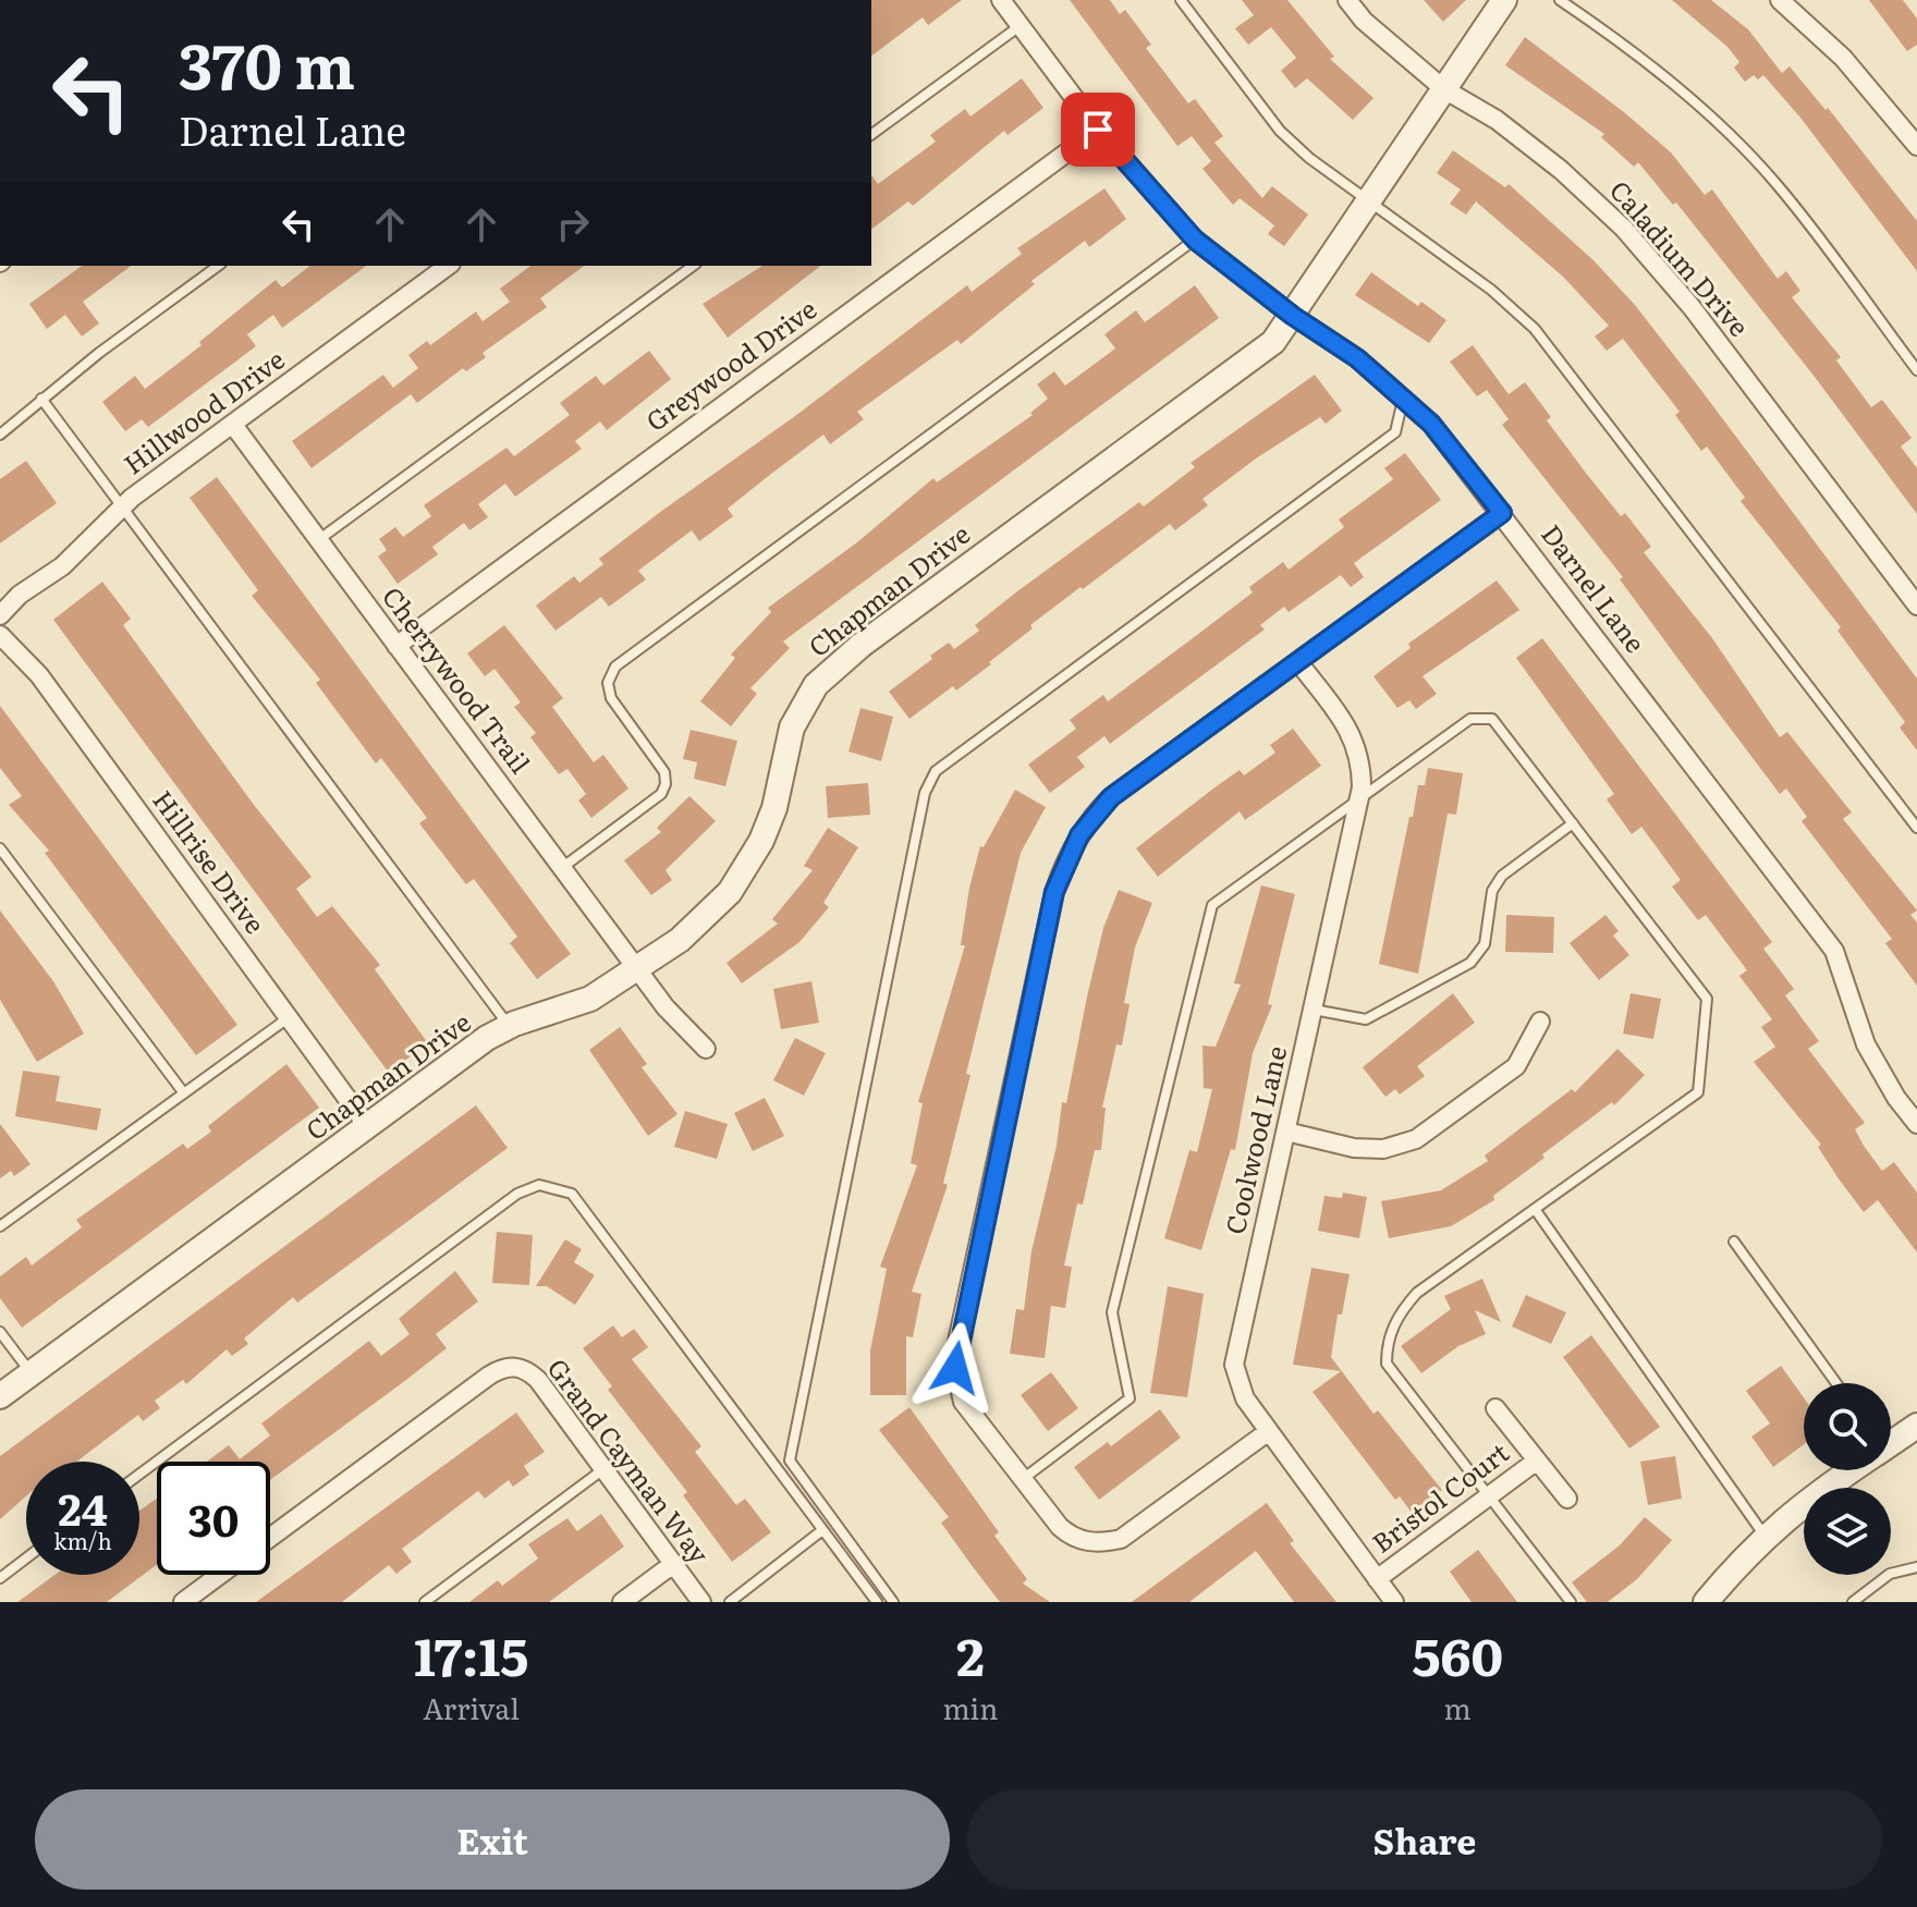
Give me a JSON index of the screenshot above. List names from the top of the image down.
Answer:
{
  "streets": {
    "street": [
      "Caladium Drive",
      "Greywood Drive",
      "Hillwood Drive",
      "Darnel Lane",
      "Chapman Drive",
      "Cherrywood Trail",
      "Hillrise Drive",
      "Coolwood Lane",
      "Grand Cayman Way",
      "Bristol Court"
    ]
  },
  "crossings": [
    ["Caladium Drive", "Chapman Drive"],
    ["Greywood Drive", "Darnel Lane"],
    ["Greywood Drive", "Cherrywood Trail"],
    ["Hillwood Drive", "Cherrywood Trail"],
    ["Darnel Lane", "Chapman Drive"],
    ["Chapman Drive", "Cherrywood Trail"],
    ["Chapman Drive", "Hillrise Drive"],
    ["Coolwood Lane", "Bristol Court"]
  ],
  "page": {
    "turn": ["370 m", "Darnel Lane"],
    "speed": "24 km/h",
    "limit": "30",
    "eta": [
      "17:15",
      "Arrival",
      "2",
      "min",
      "560",
      "m"
    ],
    "buttons": ["Exit", "Share"]
  }
}
